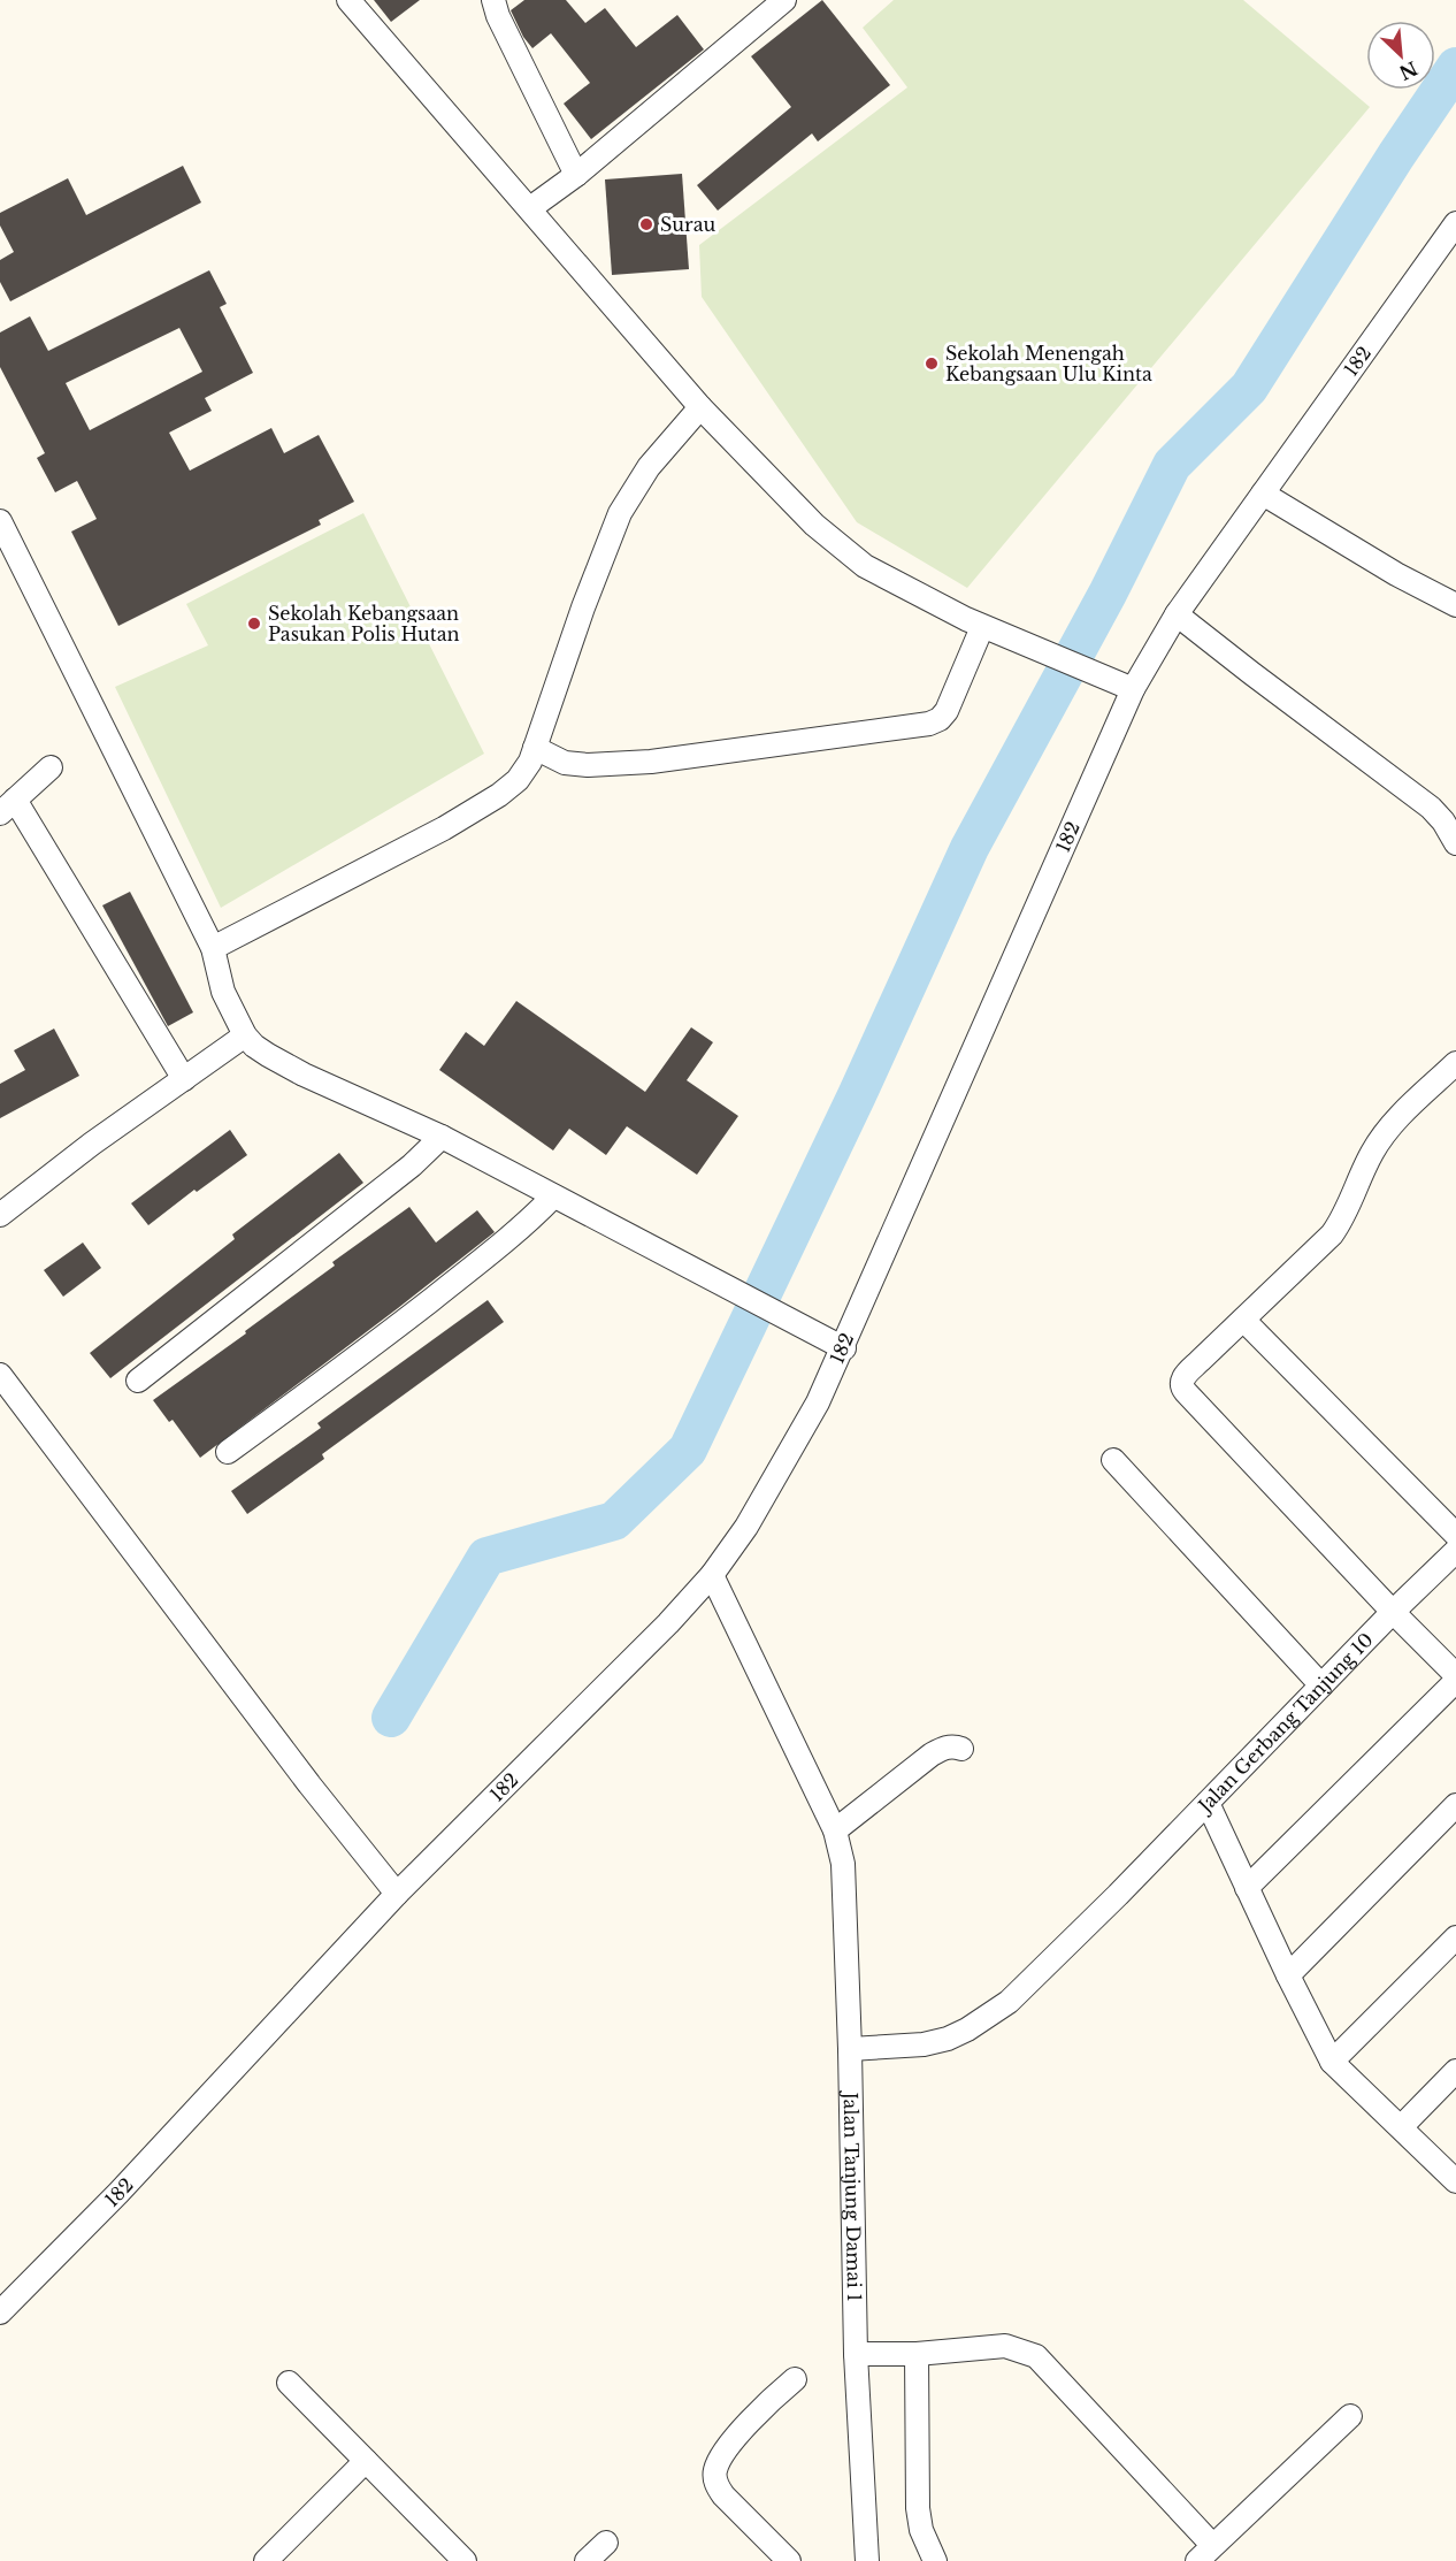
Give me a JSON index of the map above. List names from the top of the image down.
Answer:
{
  "streets": {
    "street": ["182", "Jalan Gerbang Tanjung 10", "Jalan Tanjung Damai 1"]
  },
  "crossings": [
    ["182", "Jalan Tanjung Damai 1"],
    ["Jalan Gerbang Tanjung 10", "Jalan Tanjung Damai 1"]
  ],
  "places": ["Surau", "Sekolah Menengah Kebangsaan Ulu Kinta", "Sekolah Kebangsaan Pasukan Polis Hutan"],
  "north": "bottom right"
}
